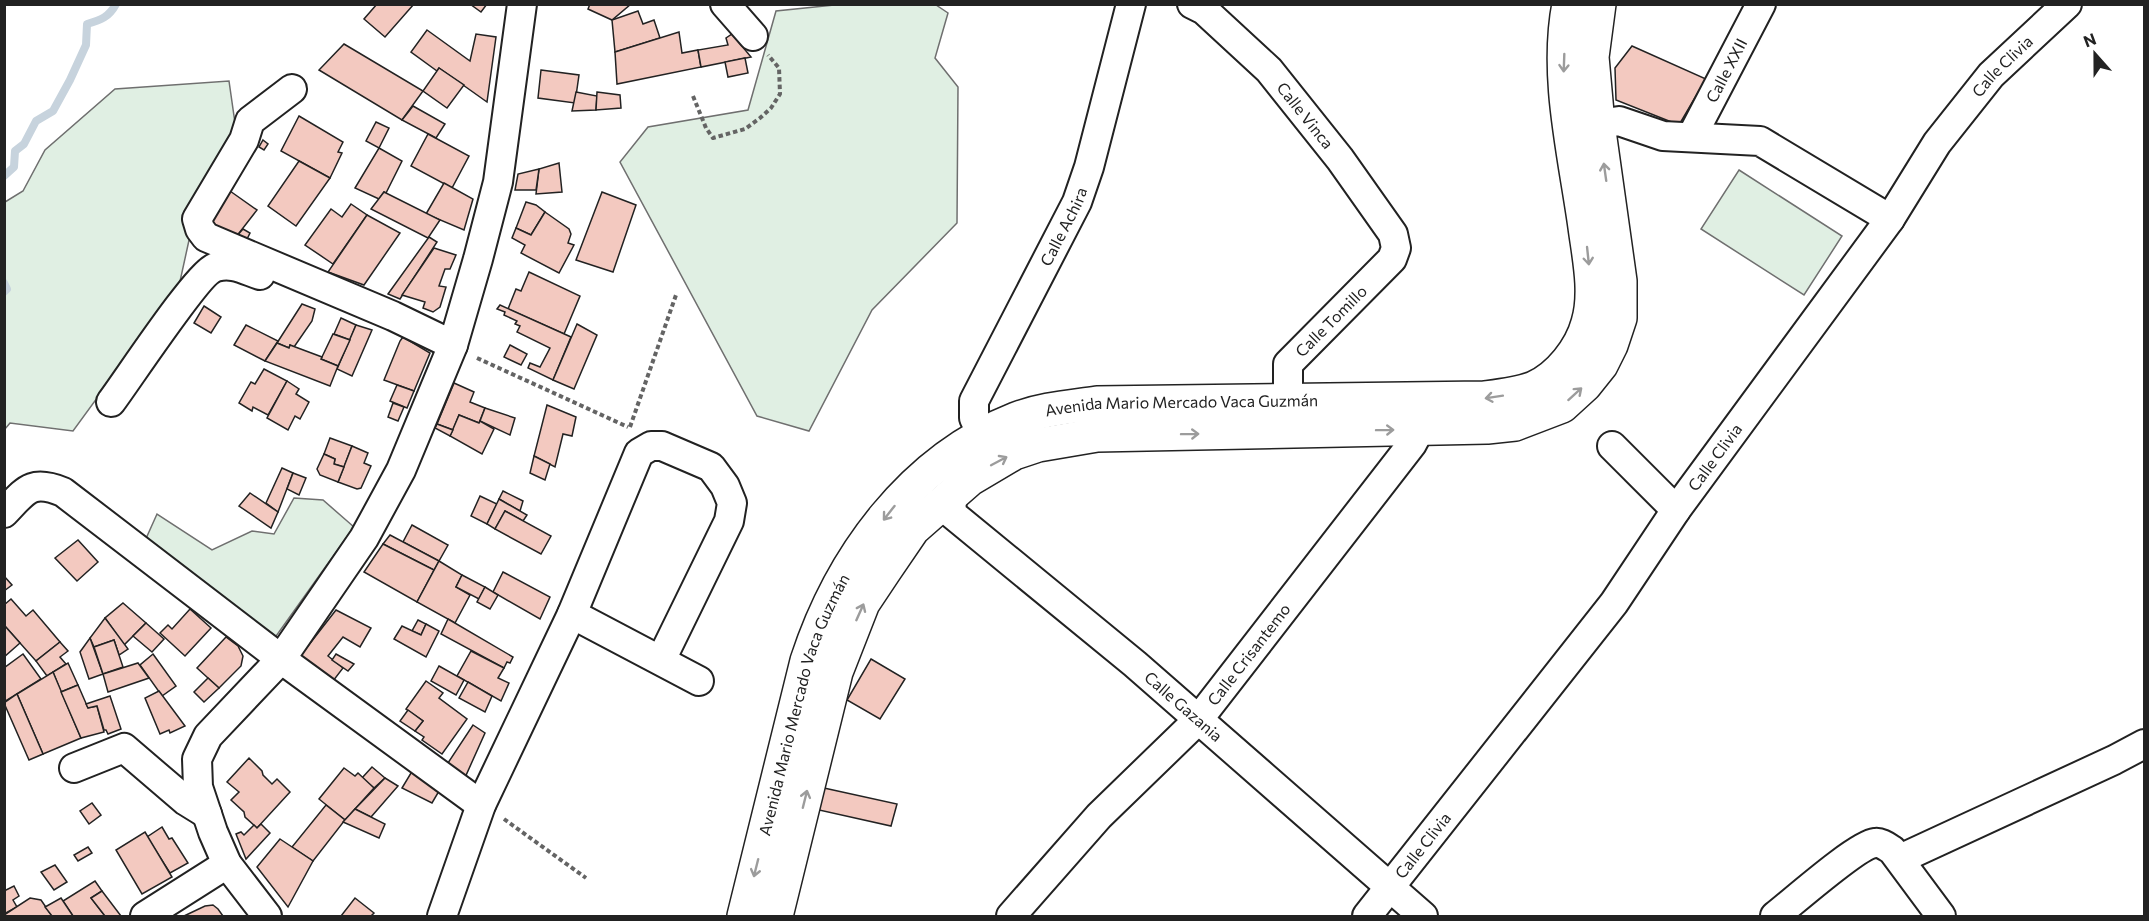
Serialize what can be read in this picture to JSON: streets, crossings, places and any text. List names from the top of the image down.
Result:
{
  "streets": {
    "main road": ["Avenida Mario Mercado Vaca Guzmán"],
    "street": [
      "Calle Clivia",
      "Calle XXII",
      "Calle Vinca",
      "Calle Achira",
      "Calle Tomillo",
      "Calle Crisantemo",
      "Calle Gazania"
    ]
  },
  "crossings": [
    ["Calle Clivia", "Calle Gazania"],
    ["Calle Vinca", "Calle Tomillo"],
    ["Calle Achira", "Avenida Mario Mercado Vaca Guzmán"],
    ["Calle Tomillo", "Avenida Mario Mercado Vaca Guzmán"],
    ["Avenida Mario Mercado Vaca Guzmán", "Calle Crisantemo"],
    ["Avenida Mario Mercado Vaca Guzmán", "Calle Gazania"],
    ["Calle Crisantemo", "Calle Gazania"]
  ],
  "north": "top"
}
